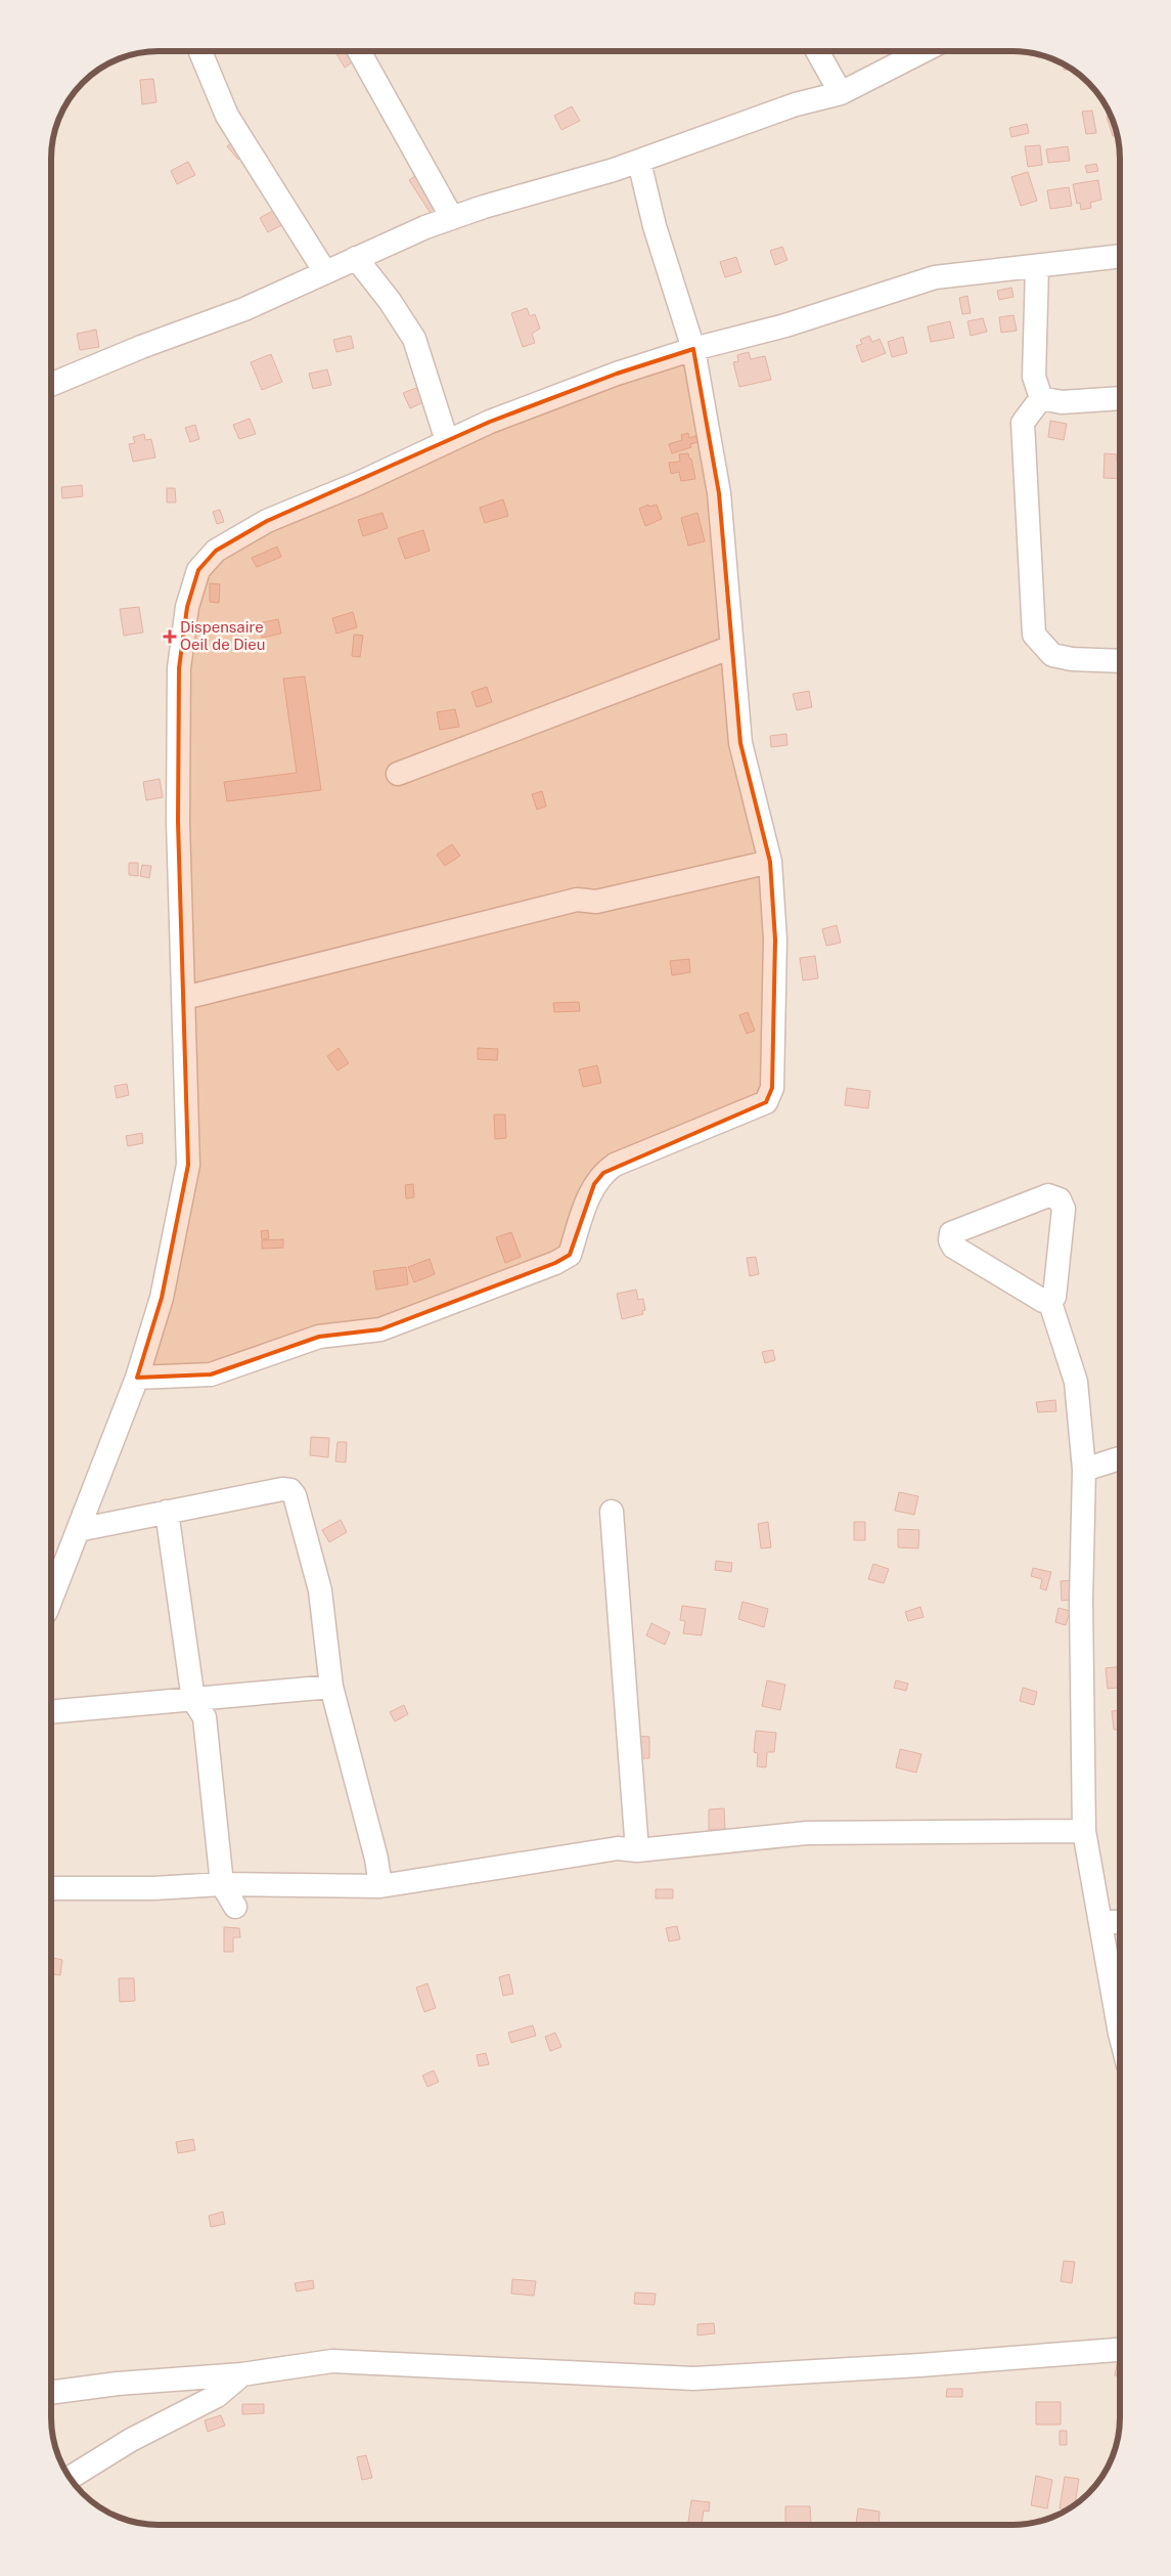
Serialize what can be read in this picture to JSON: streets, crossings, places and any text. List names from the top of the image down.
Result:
{
  "places": {
    "health": ["Dispensaire Oeil de Dieu"]
  }
}
